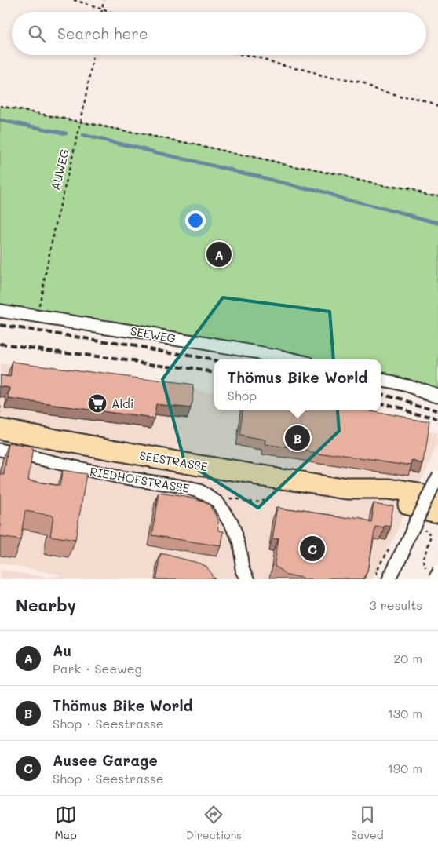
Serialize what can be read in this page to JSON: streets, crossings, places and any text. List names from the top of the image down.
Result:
{
  "streets": {
    "main road": ["SEESTRASSE"],
    "street": ["SEEWEG", "RIEDHOFSTRASSE"],
    "path": ["AUWEG"]
  },
  "places": {
    "supermarket": ["Aldi"]
  },
  "page": {
    "search": "Search here",
    "pins": ["A", "B", "C"],
    "popup": ["Thömus Bike World", "Shop"],
    "heading": ["Nearby", "3 results"],
    "list": [
      {
        "mark": "A",
        "name": "Au",
        "note": "Park · Seeweg",
        "value": "20 m"
      },
      {
        "mark": "B",
        "name": "Thömus Bike World",
        "note": "Shop · Seestrasse",
        "value": "130 m"
      },
      {
        "mark": "C",
        "name": "Ausee Garage",
        "note": "Shop · Seestrasse",
        "value": "190 m"
      }
    ],
    "nav": ["Map", "Directions", "Saved"]
  }
}
